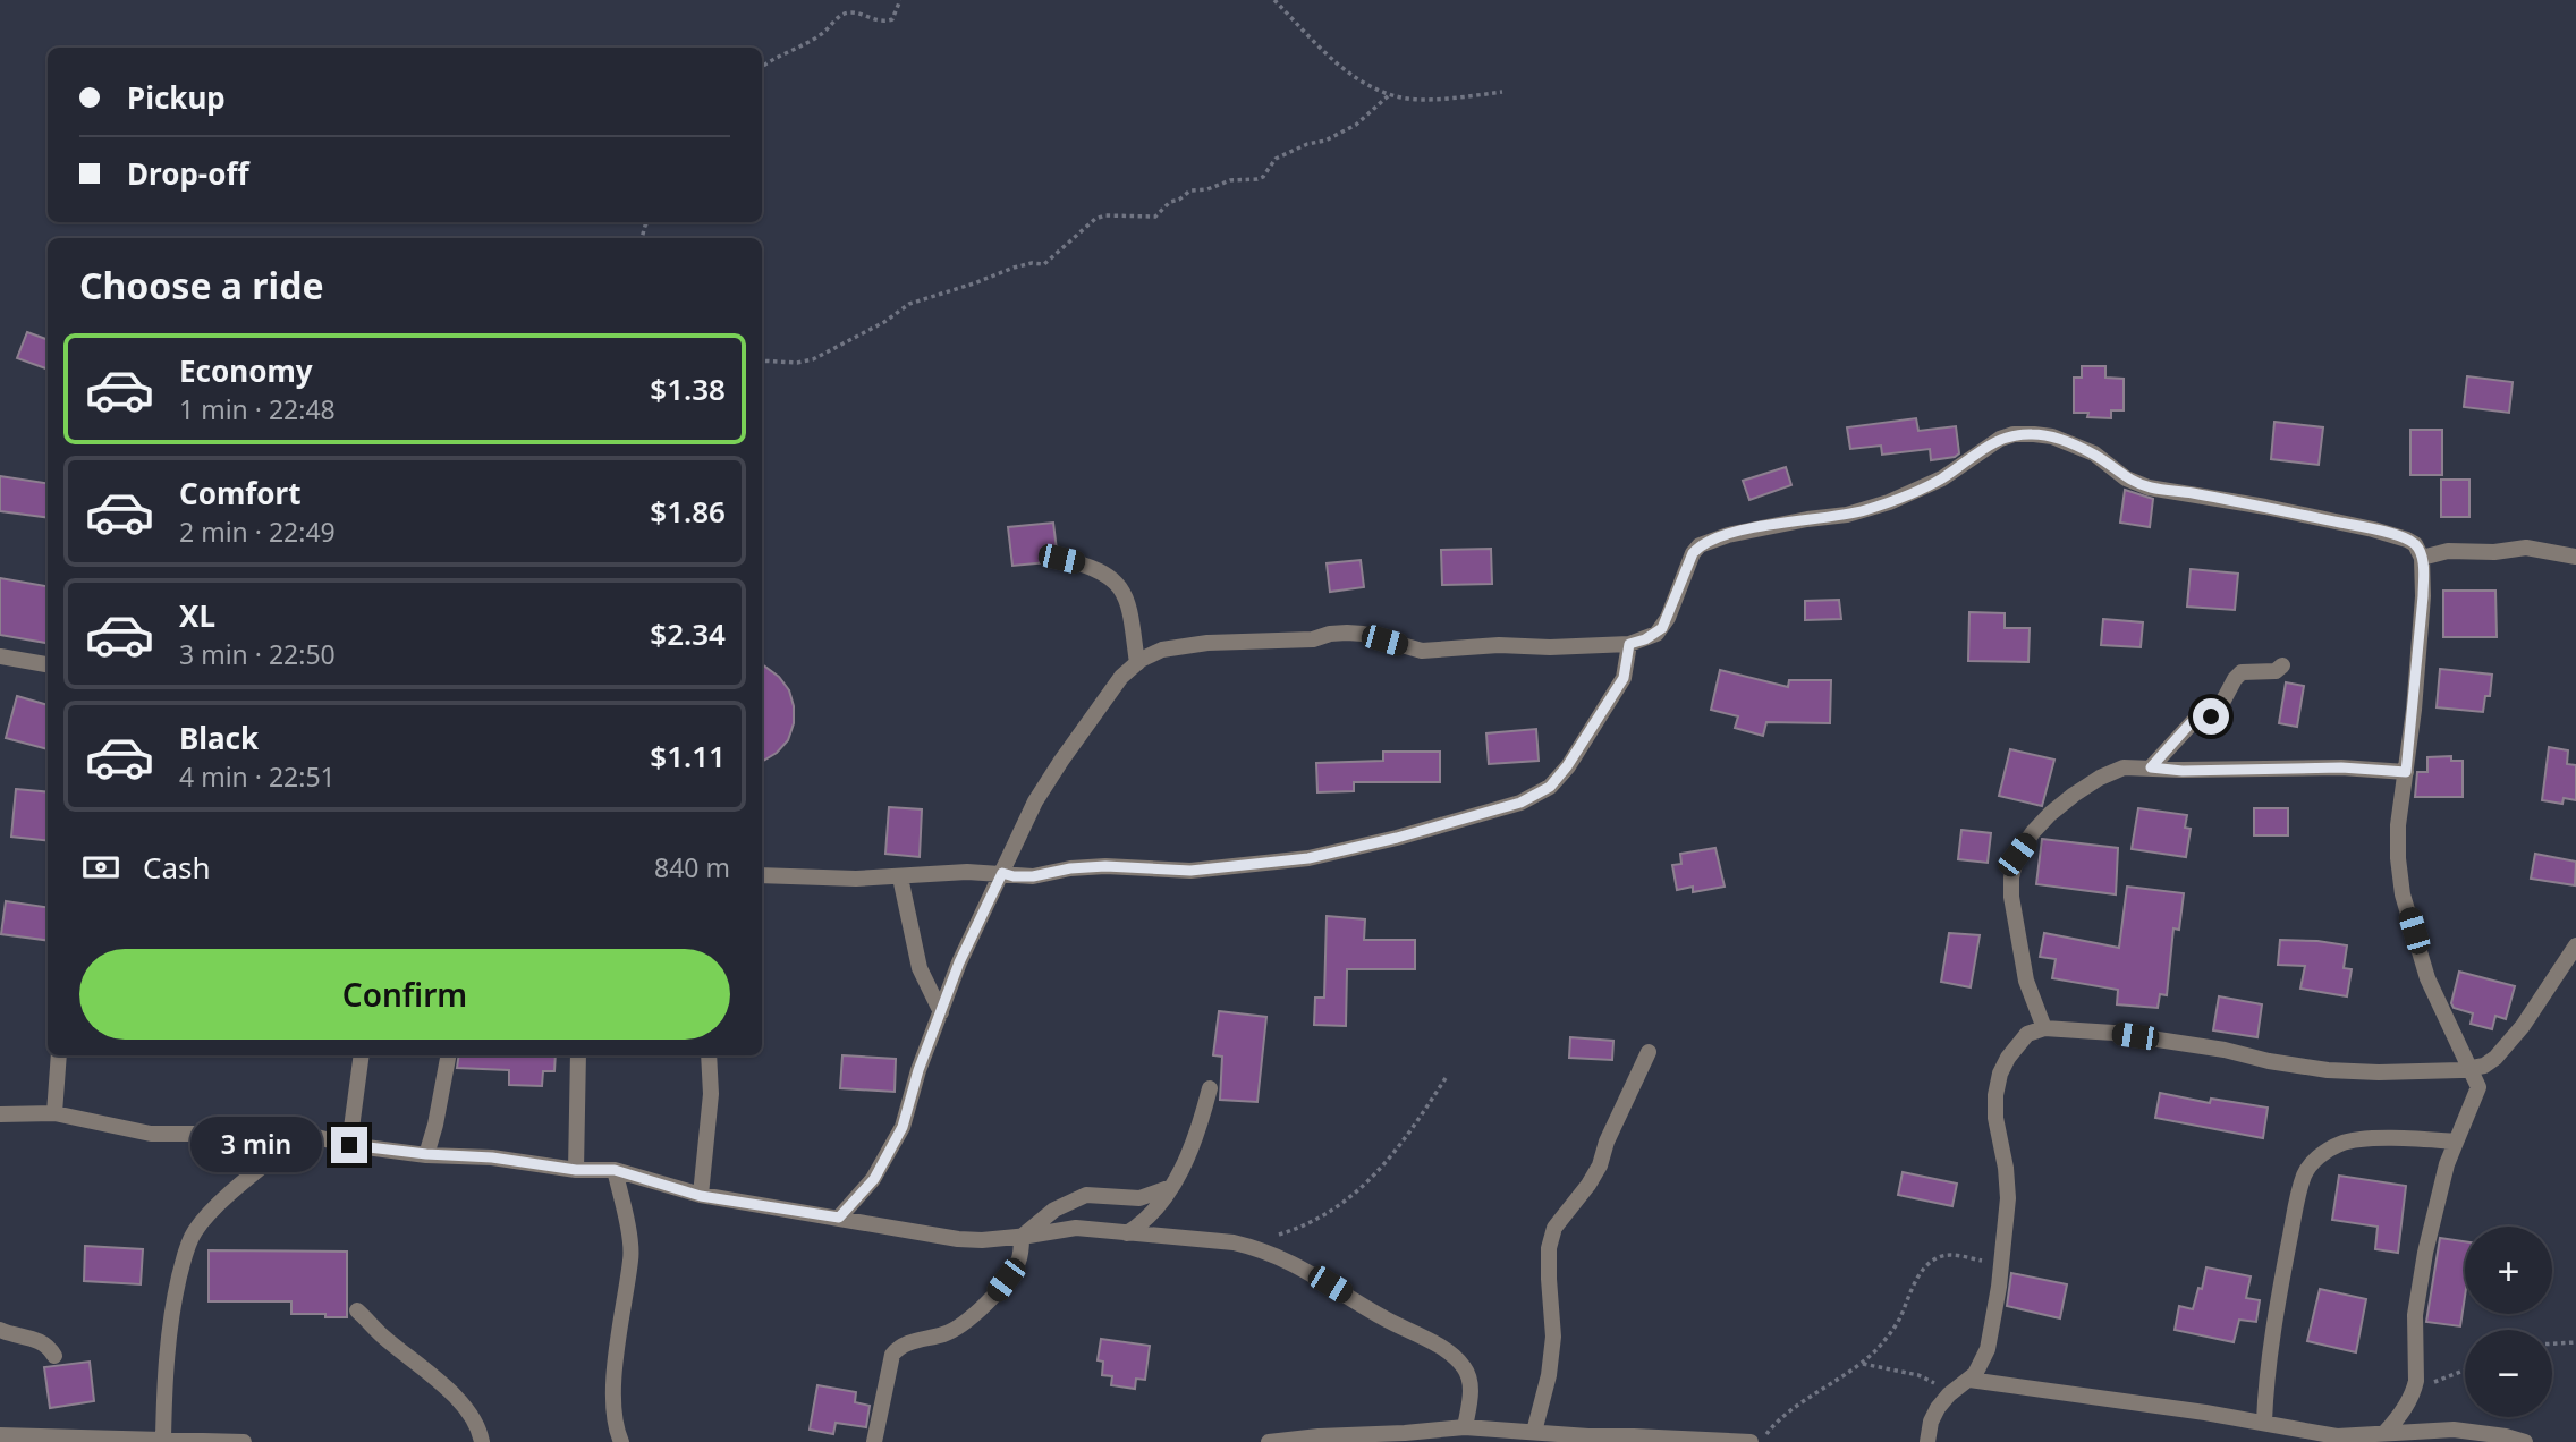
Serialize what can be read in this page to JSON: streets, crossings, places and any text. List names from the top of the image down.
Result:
{
  "page": {
    "banner": ["Pickup", "Drop-off"],
    "heading": "Choose a ride",
    "list": [
      {
        "name": "Economy",
        "note": "1 min · 22:48",
        "value": "$1.38"
      },
      {
        "name": "Comfort",
        "note": "2 min · 22:49",
        "value": "$1.86"
      },
      {
        "name": "XL",
        "note": "3 min · 22:50",
        "value": "$2.34"
      },
      {
        "name": "Black",
        "note": "4 min · 22:51",
        "value": "$1.11"
      }
    ],
    "pay": ["Cash", "840 m"],
    "buttons": "Confirm",
    "bubble": "3 min",
    "map_buttons": ["+", "−"]
  }
}
